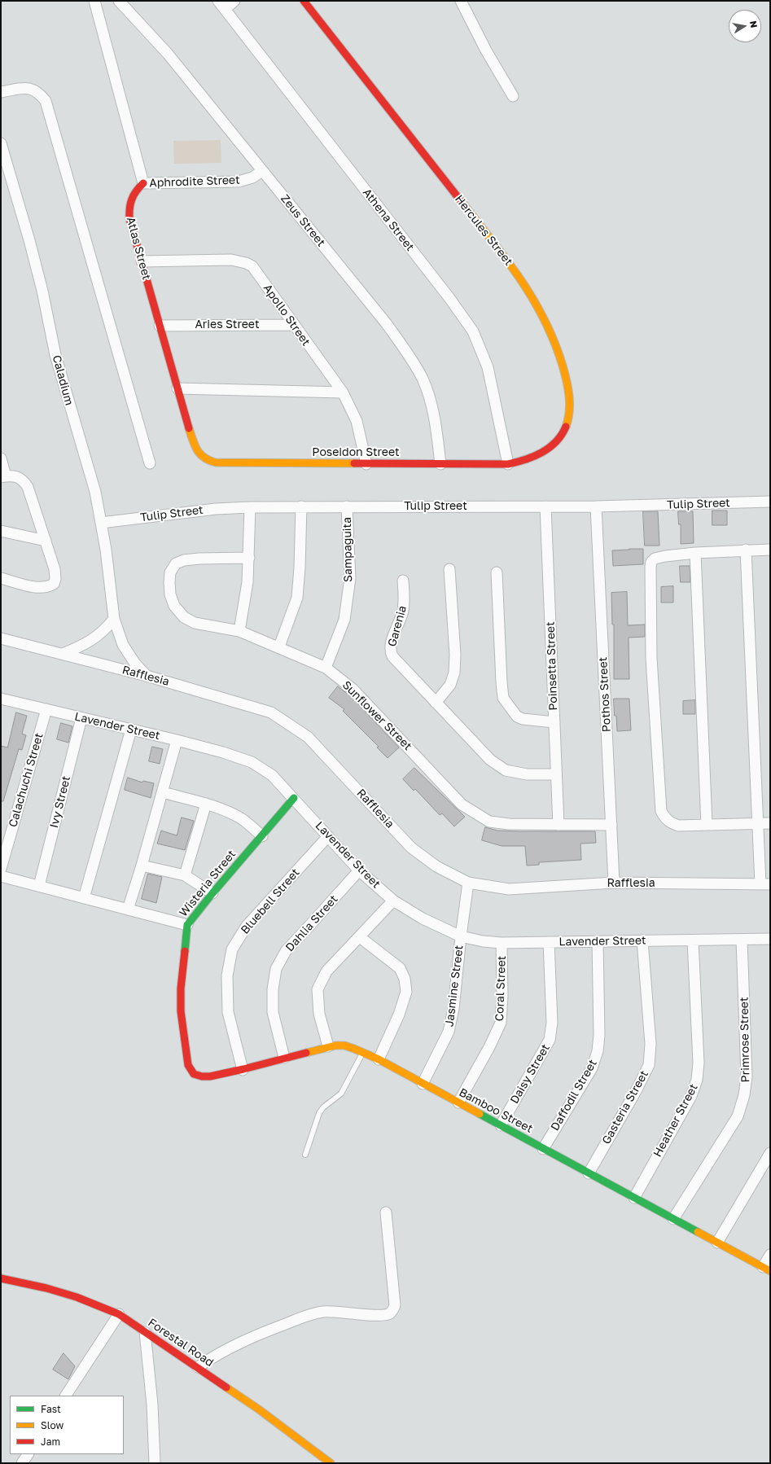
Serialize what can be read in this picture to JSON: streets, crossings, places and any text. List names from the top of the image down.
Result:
{
  "streets": {
    "street": [
      "Aphrodite Street",
      "Athena Street",
      "Zeus Street",
      "Hercules Street",
      "Atlas Street",
      "Apollo Street",
      "Aries Street",
      "Caladium",
      "Poseidon Street",
      "Tulip Street",
      "Sampaguita",
      "Garenia",
      "Poinsetta Street",
      "Rafflesia",
      "Pothos Street",
      "Sunflower Street",
      "Lavender Street",
      "Calachuchi Street",
      "Ivy Street",
      "Wisteria Street",
      "Bluebell Street",
      "Dahlia Street",
      "Jasmine Street",
      "Coral Street",
      "Primrose Street",
      "Daisy Street",
      "Daffodil Street",
      "Gasteria Street",
      "Bamboo Street",
      "Heather Street",
      "Forestal Road"
    ]
  },
  "crossings": [
    ["Aphrodite Street", "Zeus Street"],
    ["Aphrodite Street", "Atlas Street"],
    ["Athena Street", "Hercules Street"],
    ["Athena Street", "Poseidon Street"],
    ["Zeus Street", "Poseidon Street"],
    ["Hercules Street", "Poseidon Street"],
    ["Atlas Street", "Apollo Street"],
    ["Atlas Street", "Aries Street"],
    ["Atlas Street", "Poseidon Street"],
    ["Apollo Street", "Aries Street"],
    ["Apollo Street", "Poseidon Street"],
    ["Caladium", "Tulip Street"],
    ["Caladium", "Rafflesia"],
    ["Tulip Street", "Sampaguita"],
    ["Tulip Street", "Poinsetta Street"],
    ["Tulip Street", "Pothos Street"],
    ["Sampaguita", "Sunflower Street"],
    ["Poinsetta Street", "Sunflower Street"],
    ["Rafflesia", "Pothos Street"],
    ["Rafflesia", "Jasmine Street"],
    ["Pothos Street", "Sunflower Street"],
    ["Lavender Street", "Calachuchi Street"],
    ["Lavender Street", "Ivy Street"],
    ["Lavender Street", "Wisteria Street"],
    ["Lavender Street", "Bluebell Street"],
    ["Lavender Street", "Dahlia Street"],
    ["Lavender Street", "Jasmine Street"],
    ["Lavender Street", "Coral Street"],
    ["Lavender Street", "Primrose Street"],
    ["Lavender Street", "Daisy Street"],
    ["Lavender Street", "Daffodil Street"],
    ["Lavender Street", "Gasteria Street"],
    ["Lavender Street", "Heather Street"],
    ["Wisteria Street", "Bamboo Street"],
    ["Bluebell Street", "Bamboo Street"],
    ["Dahlia Street", "Bamboo Street"],
    ["Jasmine Street", "Bamboo Street"],
    ["Coral Street", "Bamboo Street"],
    ["Primrose Street", "Bamboo Street"],
    ["Daisy Street", "Bamboo Street"],
    ["Daffodil Street", "Bamboo Street"],
    ["Gasteria Street", "Bamboo Street"],
    ["Bamboo Street", "Heather Street"]
  ],
  "legend": ["Fast", "Slow", "Jam"],
  "north": "right"
}
